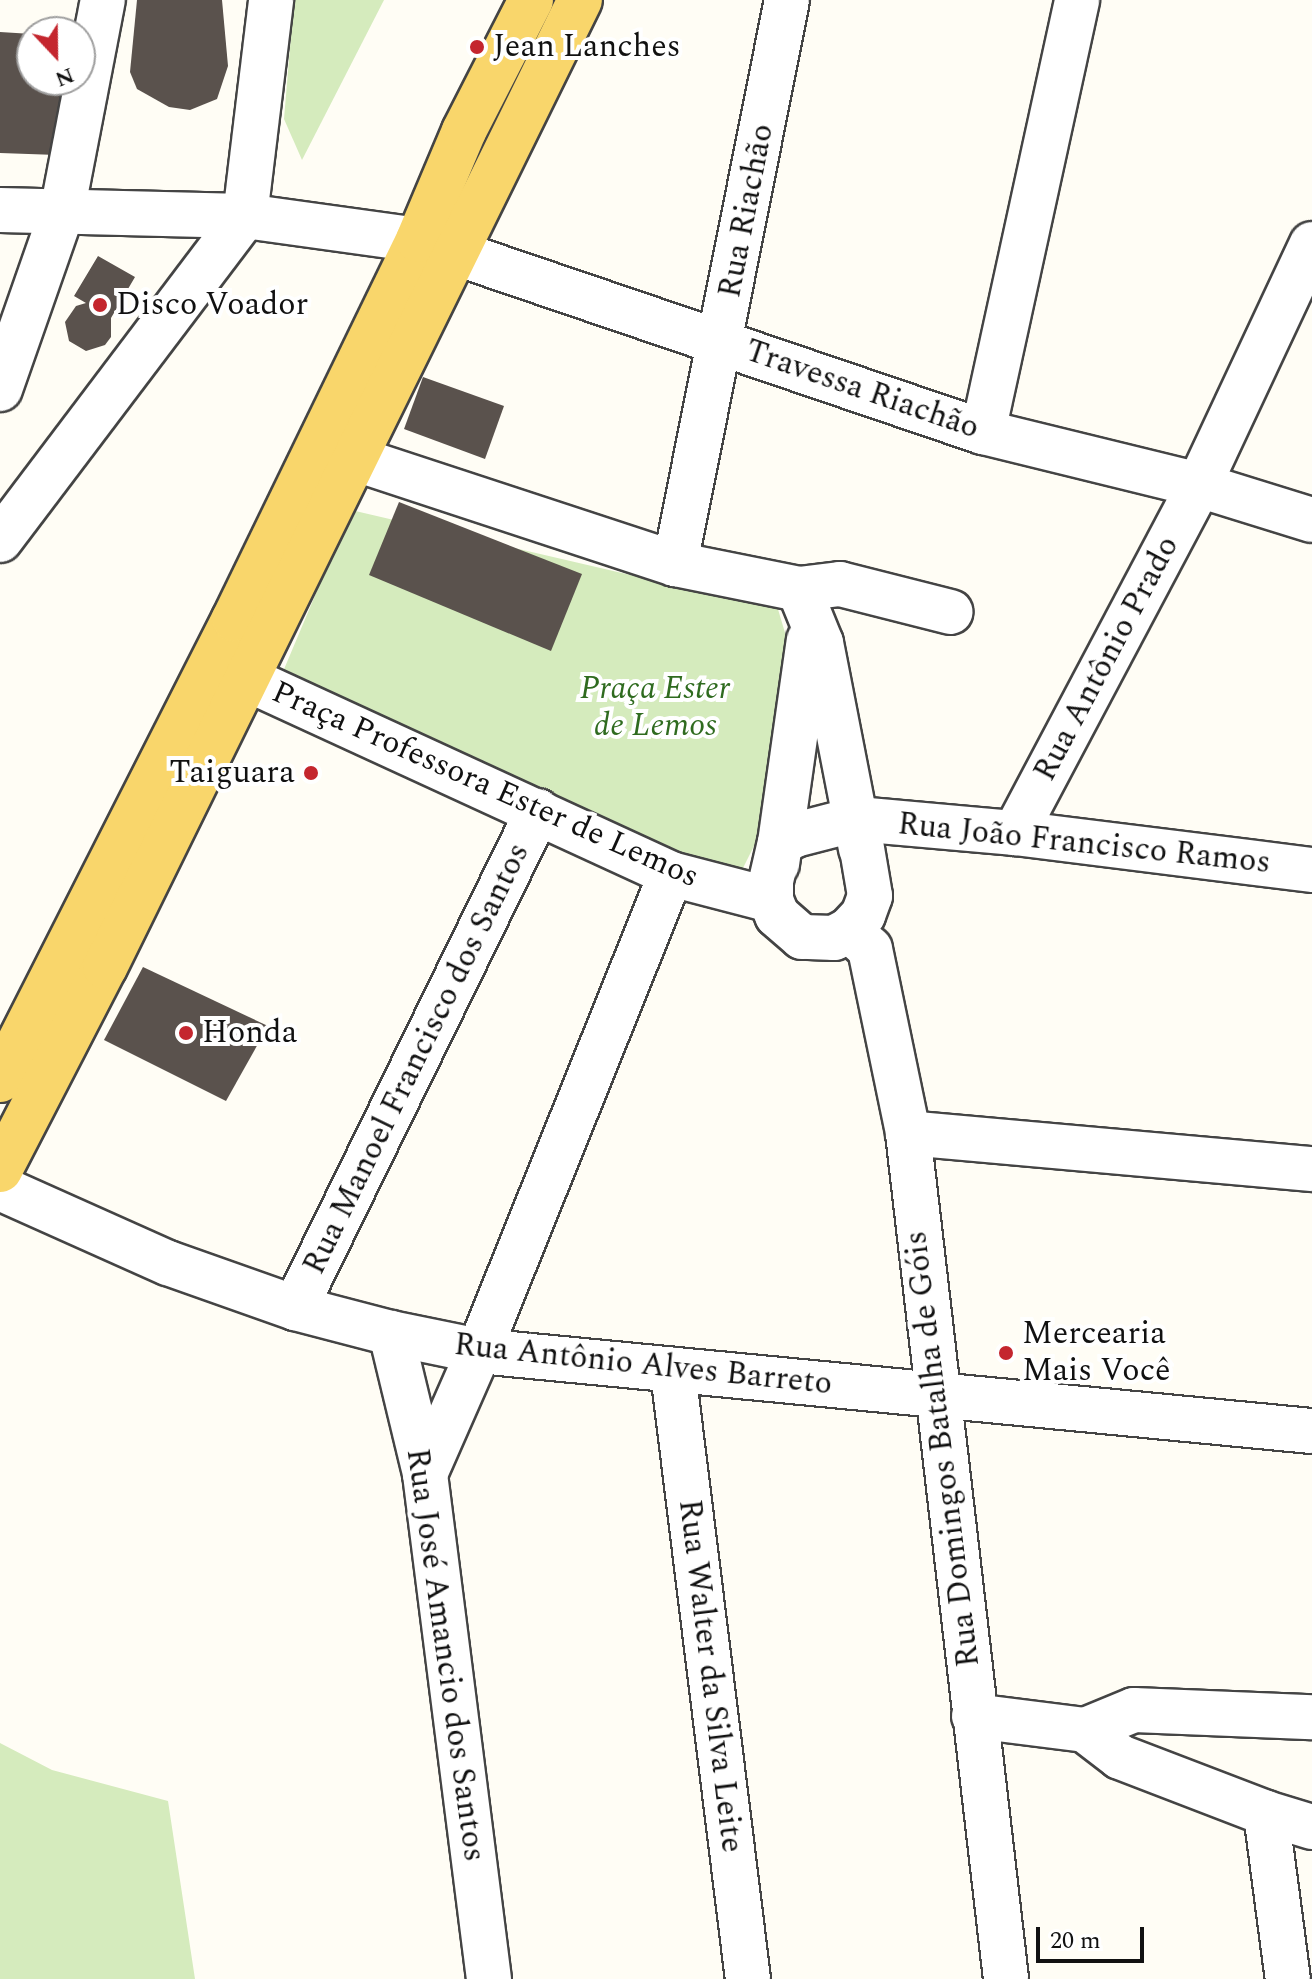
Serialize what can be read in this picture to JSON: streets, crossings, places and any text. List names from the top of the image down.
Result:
{
  "streets": {
    "street": [
      "Rua Riachão",
      "Travessa Riachão",
      "Rua Antônio Prado",
      "Praça Professora Ester de Lemos",
      "Rua João Francisco Ramos",
      "Rua Manoel Francisco dos Santos",
      "Rua Antônio Alves Barreto",
      "Rua Domingos Batalha de Góis",
      "Rua José Amancio dos Santos",
      "Rua Walter da Silva Leite"
    ]
  },
  "crossings": [
    ["Rua Riachão", "Travessa Riachão"],
    ["Travessa Riachão", "Rua Antônio Prado"],
    ["Rua Antônio Prado", "Rua João Francisco Ramos"],
    ["Praça Professora Ester de Lemos", "Rua João Francisco Ramos"],
    ["Praça Professora Ester de Lemos", "Rua Manoel Francisco dos Santos"],
    ["Praça Professora Ester de Lemos", "Rua Domingos Batalha de Góis"],
    ["Rua João Francisco Ramos", "Rua Domingos Batalha de Góis"],
    ["Rua Manoel Francisco dos Santos", "Rua Antônio Alves Barreto"],
    ["Rua Antônio Alves Barreto", "Rua Domingos Batalha de Góis"],
    ["Rua Antônio Alves Barreto", "Rua José Amancio dos Santos"],
    ["Rua Antônio Alves Barreto", "Rua Walter da Silva Leite"]
  ],
  "parks": ["Praça Ester de Lemos"],
  "places": [
    "Jean Lanches",
    "Disco Voador",
    "Taiguara",
    "Honda",
    "Mercearia Mais Você"
  ],
  "scale_bar": "20 m",
  "north": "bottom"
}
